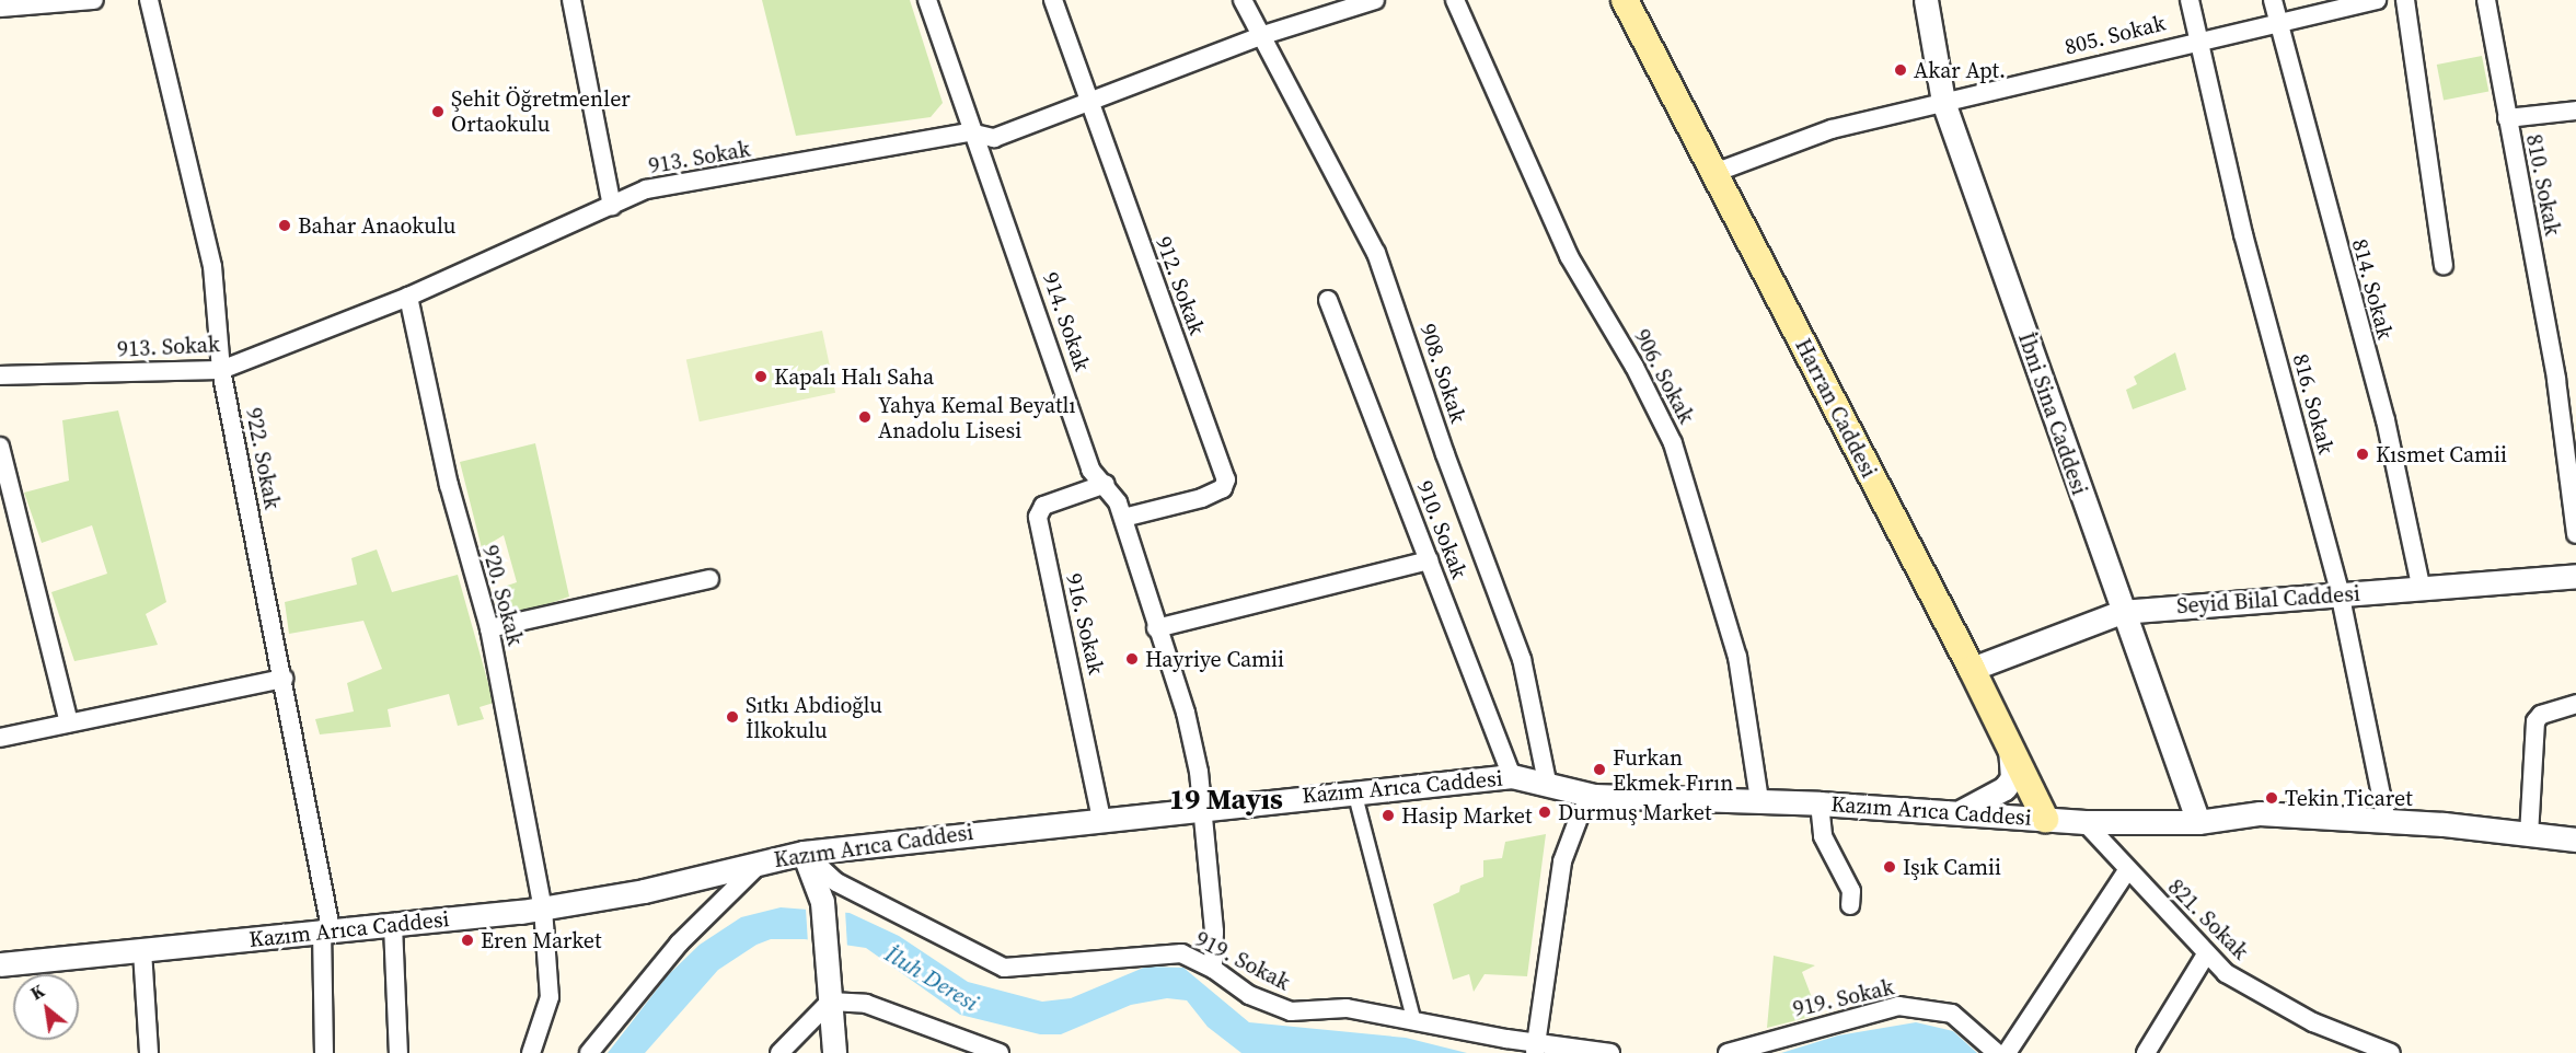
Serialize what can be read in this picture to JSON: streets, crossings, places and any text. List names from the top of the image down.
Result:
{
  "streets": {
    "main road": ["Harran Caddesi"],
    "street": [
      "805. Sokak",
      "913. Sokak",
      "810. Sokak",
      "912. Sokak",
      "814. Sokak",
      "914. Sokak",
      "908. Sokak",
      "906. Sokak",
      "816. Sokak",
      "İbni Sina Caddesi",
      "922. Sokak",
      "910. Sokak",
      "920. Sokak",
      "Seyid Bilal Caddesi",
      "916. Sokak",
      "Kazım Arıca Caddesi",
      "821. Sokak",
      "919. Sokak"
    ]
  },
  "crossings": [
    ["805. Sokak", "814. Sokak"],
    ["805. Sokak", "816. Sokak"],
    ["805. Sokak", "Harran Caddesi"],
    ["805. Sokak", "İbni Sina Caddesi"],
    ["913. Sokak", "912. Sokak"],
    ["913. Sokak", "914. Sokak"],
    ["913. Sokak", "908. Sokak"],
    ["913. Sokak", "922. Sokak"],
    ["913. Sokak", "920. Sokak"],
    ["912. Sokak", "914. Sokak"],
    ["814. Sokak", "Seyid Bilal Caddesi"],
    ["914. Sokak", "916. Sokak"],
    ["914. Sokak", "Kazım Arıca Caddesi"],
    ["914. Sokak", "919. Sokak"],
    ["908. Sokak", "Kazım Arıca Caddesi"],
    ["906. Sokak", "Kazım Arıca Caddesi"],
    ["816. Sokak", "Seyid Bilal Caddesi"],
    ["816. Sokak", "Kazım Arıca Caddesi"],
    ["Harran Caddesi", "Seyid Bilal Caddesi"],
    ["Harran Caddesi", "Kazım Arıca Caddesi"],
    ["İbni Sina Caddesi", "Seyid Bilal Caddesi"],
    ["İbni Sina Caddesi", "Kazım Arıca Caddesi"],
    ["922. Sokak", "Kazım Arıca Caddesi"],
    ["910. Sokak", "Kazım Arıca Caddesi"],
    ["920. Sokak", "Kazım Arıca Caddesi"],
    ["916. Sokak", "Kazım Arıca Caddesi"],
    ["Kazım Arıca Caddesi", "821. Sokak"],
    ["Kazım Arıca Caddesi", "919. Sokak"]
  ],
  "districts": ["19 Mayıs"],
  "water": ["İluh Deresi"],
  "places": [
    "Akar Apt.",
    "Şehit Öğretmenler Ortaokulu",
    "Bahar Anaokulu",
    "Kapalı Halı Saha",
    "Yahya Kemal Beyatlı Anadolu Lisesi",
    "Kısmet Camii",
    "Hayriye Camii",
    "Sıtkı Abdioğlu İlkokulu",
    "Furkan Ekmek Fırın",
    "Tekin Ticaret",
    "Durmuş Market",
    "Hasip Market",
    "Işık Camii",
    "Eren Market"
  ],
  "north": "top left"
}
